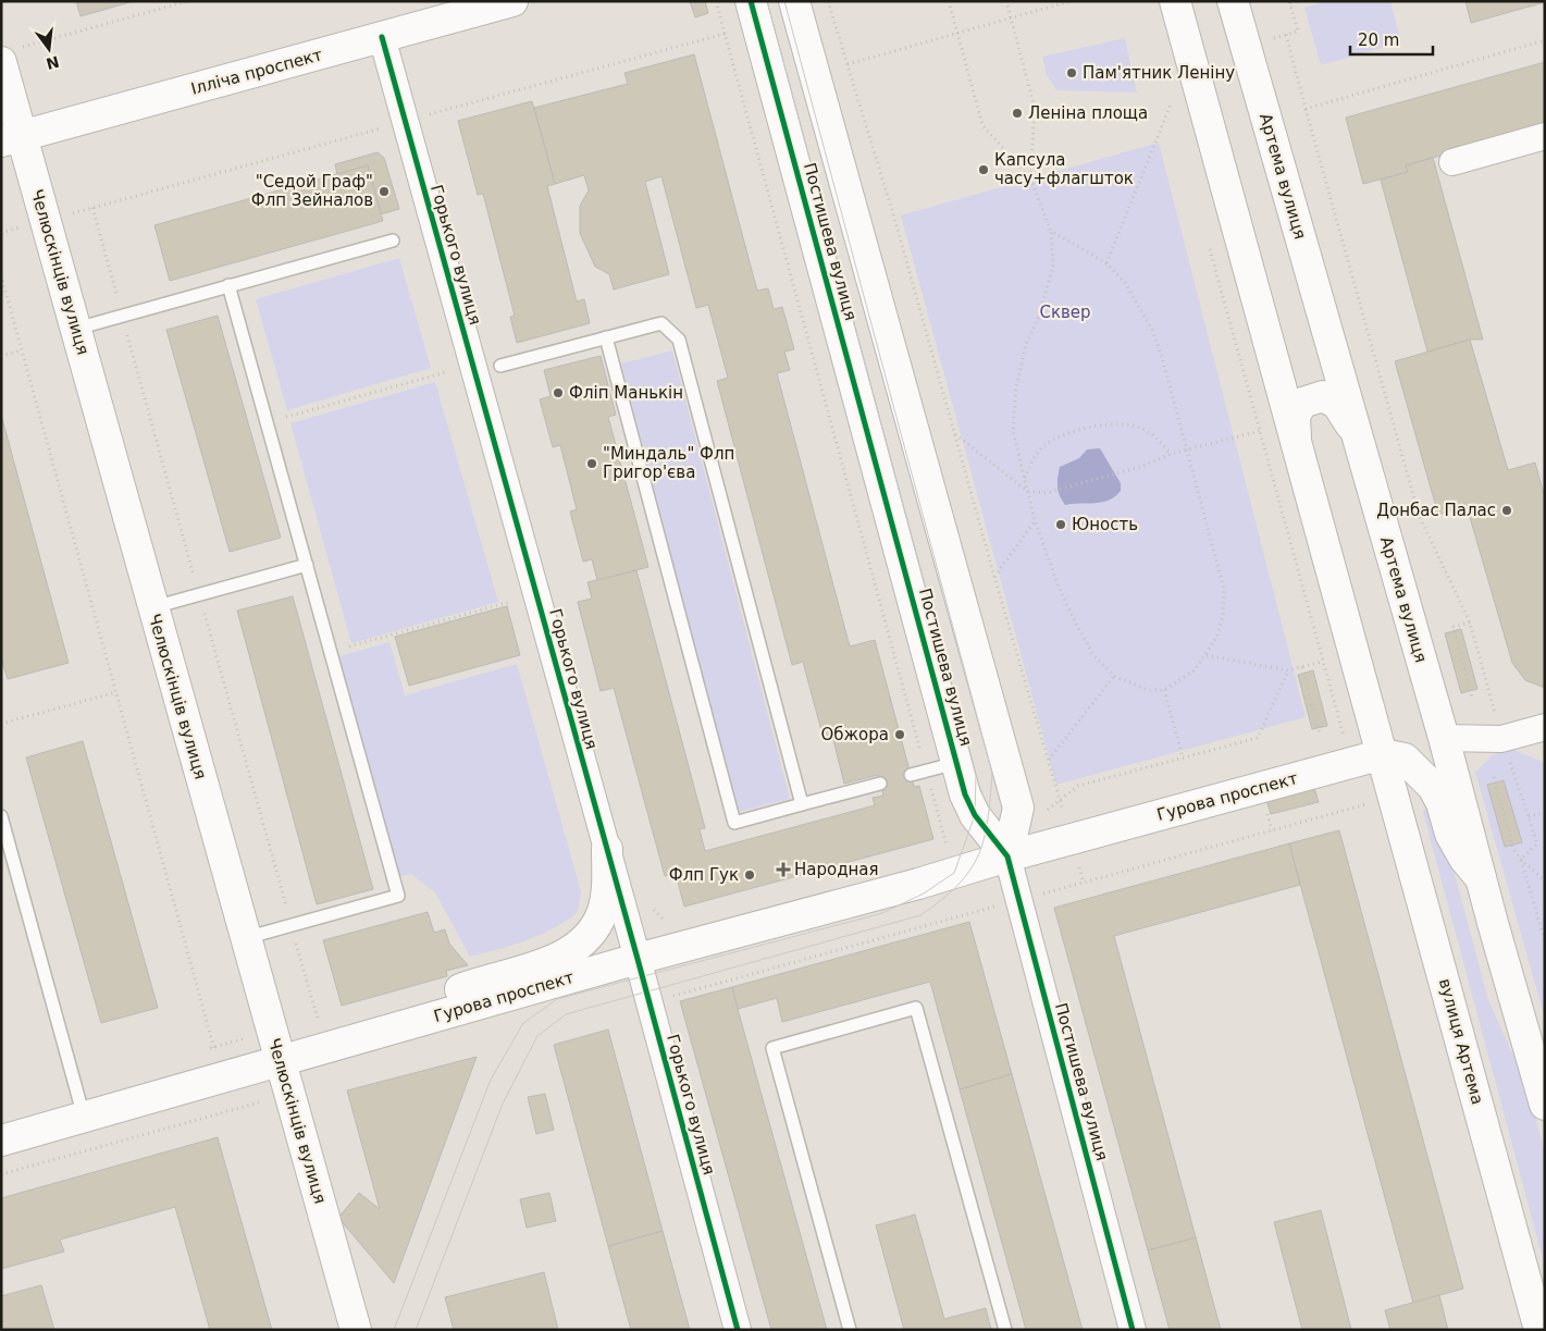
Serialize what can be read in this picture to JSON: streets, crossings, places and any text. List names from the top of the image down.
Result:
{
  "streets": {
    "main road": [
      "Ілліча проспект",
      "Артема вулиця",
      "Постишева вулиця",
      "Челюскінців вулиця",
      "Гурова проспект",
      "вулиця Артема"
    ],
    "street": ["Горького вулиця"]
  },
  "crossings": [
    ["Ілліча проспект", "Горького вулиця"],
    ["Ілліча проспект", "Челюскінців вулиця"],
    ["Постишева вулиця", "Гурова проспект"],
    ["Горького вулиця", "Гурова проспект"],
    ["Челюскінців вулиця", "Гурова проспект"],
    ["Гурова проспект", "вулиця Артема"]
  ],
  "parks": ["Сквер"],
  "places": {
    "other": [
      "Пам'ятник Леніну",
      "Леніна площа",
      "Капсула часу+флагшток",
      "\"Седой Граф\" Флп Зейналов",
      "Фліп Манькін",
      "\"Миндаль\" Флп Григор'єва",
      "Донбас Палас",
      "Юность",
      "Обжора",
      "Флп Гук"
    ],
    "health": ["Народная"]
  },
  "scale_bar": "20 m",
  "north": "bottom"
}
